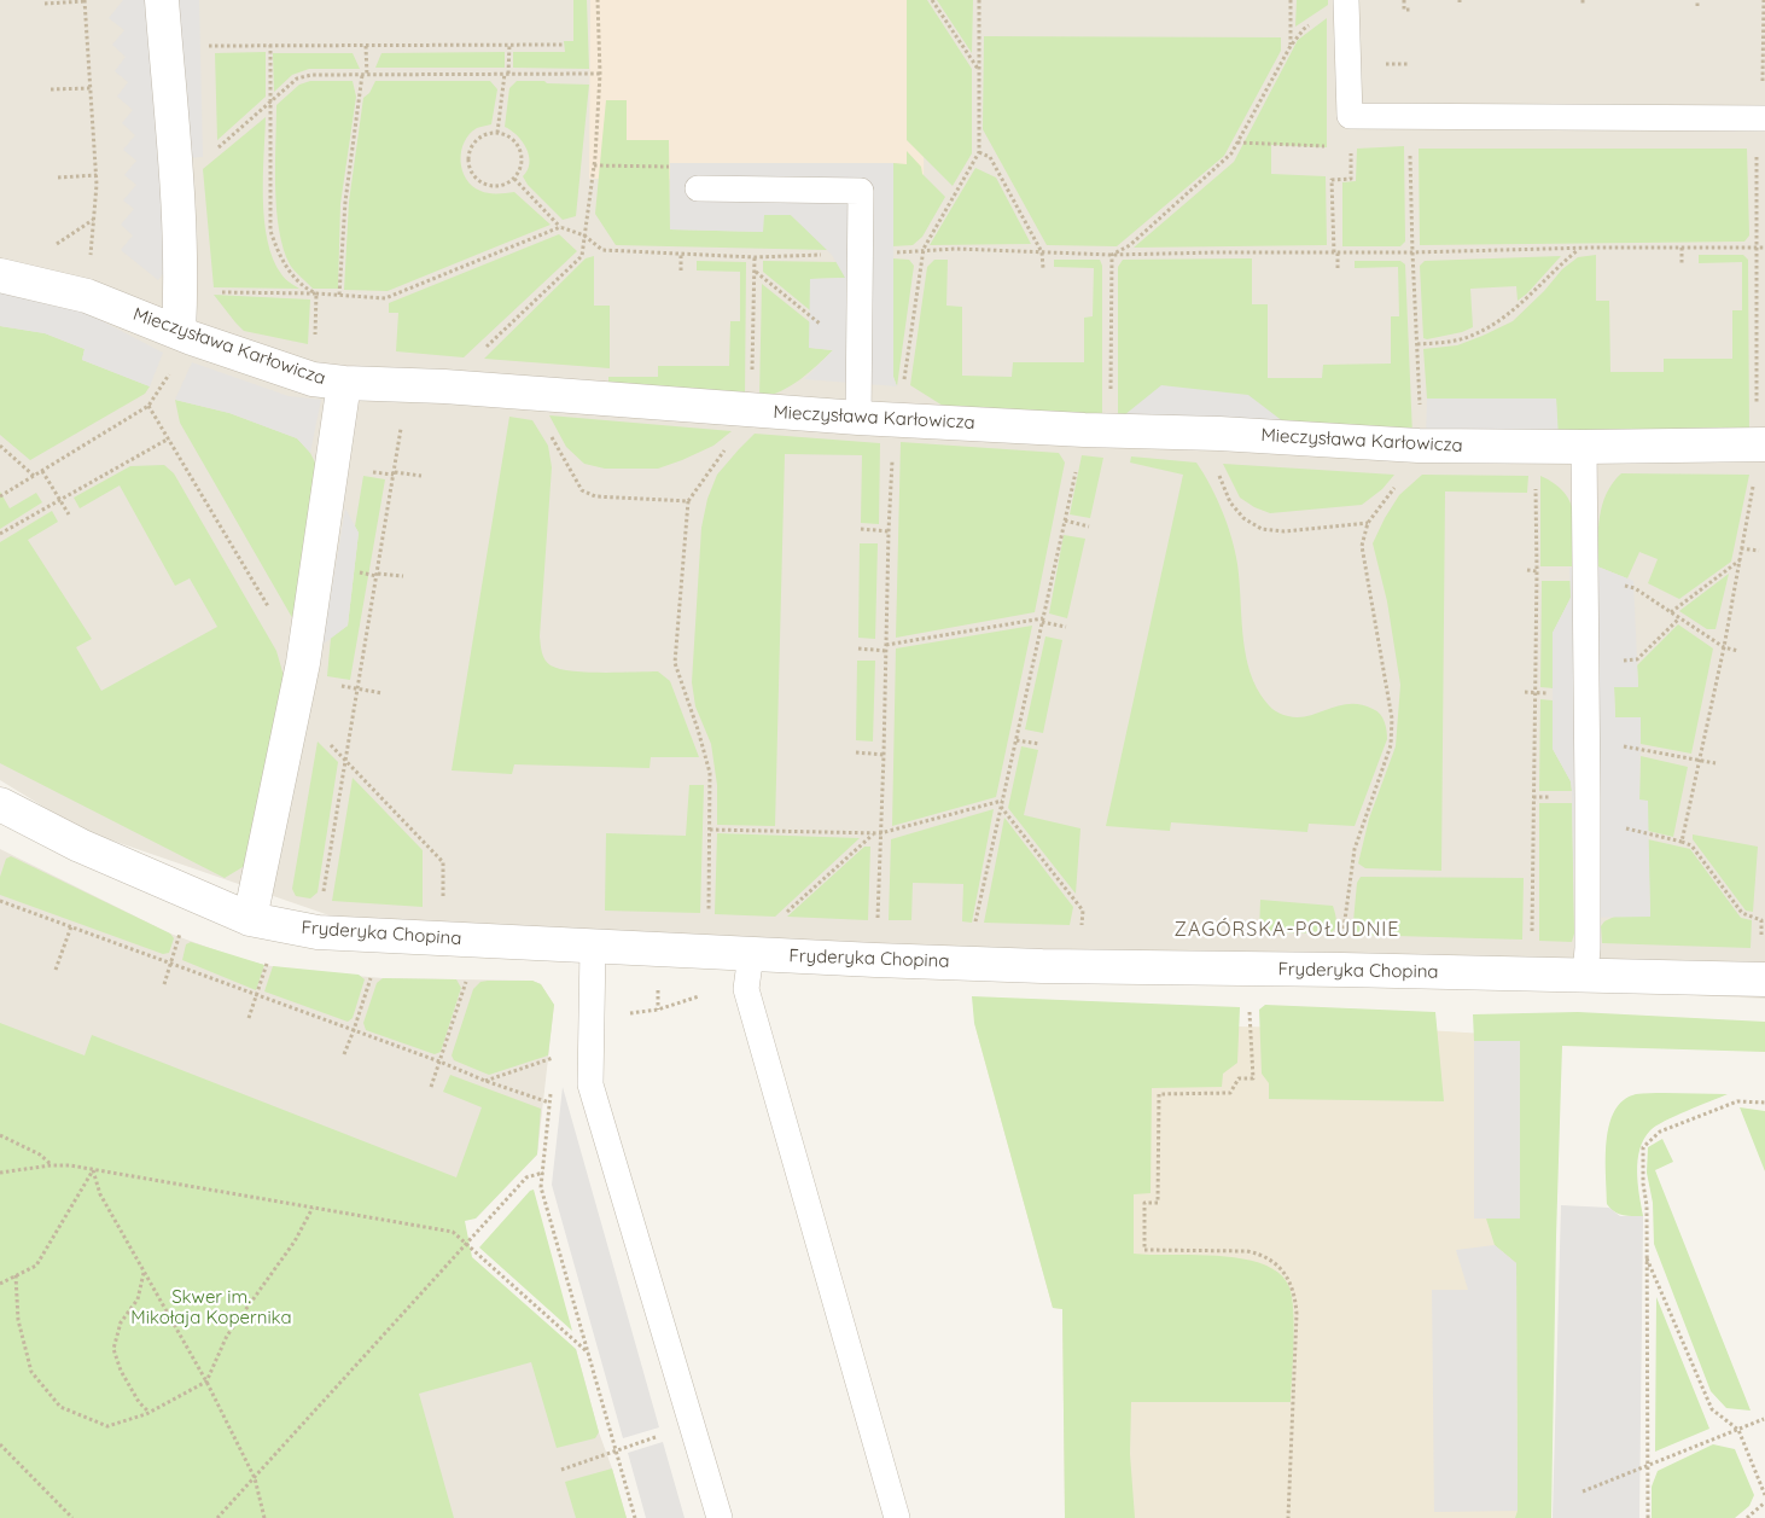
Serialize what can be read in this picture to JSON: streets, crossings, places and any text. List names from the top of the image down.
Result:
{
  "streets": {
    "street": ["Mieczysława Karłowicza", "Fryderyka Chopina"]
  },
  "districts": ["ZAGÓRSKA-POŁUDNIE"],
  "parks": ["Skwer im. Mikołaja Kopernika"]
}
